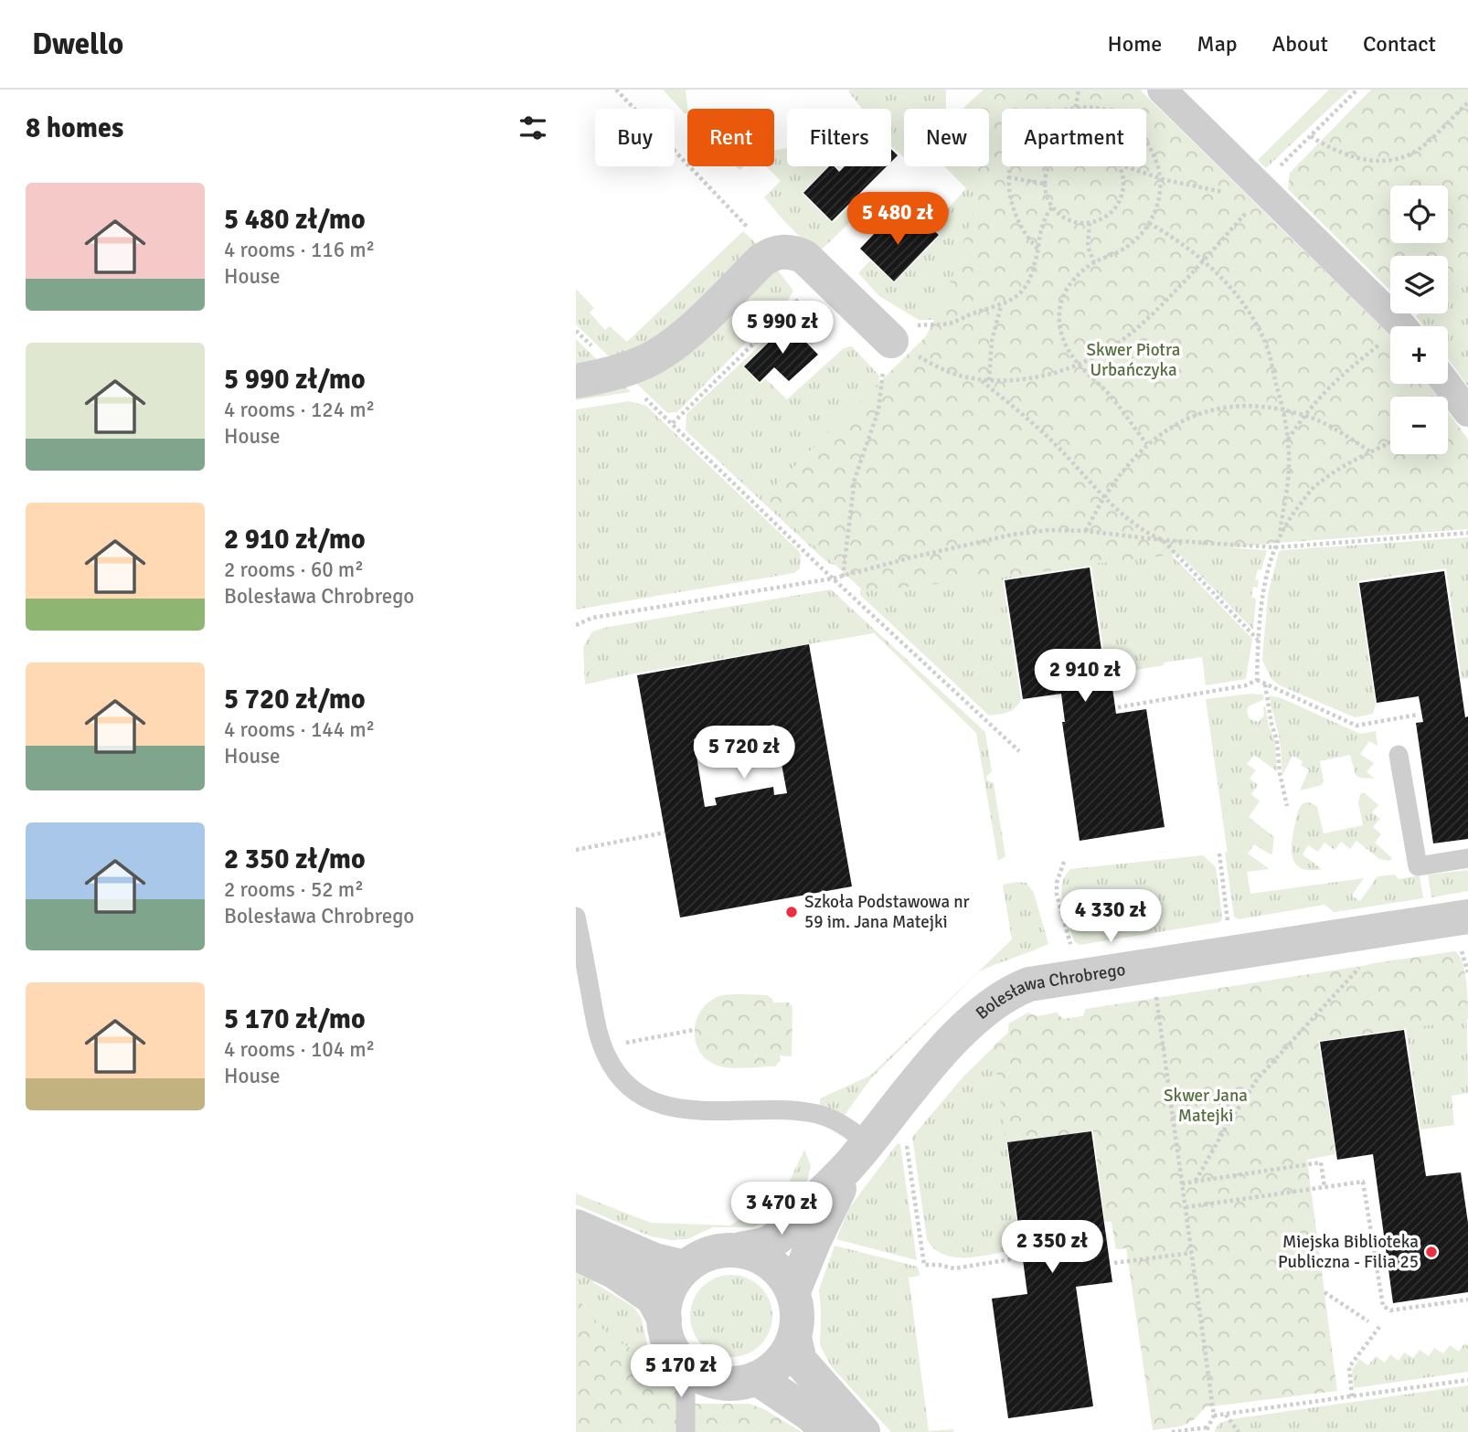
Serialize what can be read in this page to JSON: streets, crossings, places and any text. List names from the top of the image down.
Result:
{
  "streets": {
    "street": ["Bolesława Chrobrego"]
  },
  "parks": ["Skwer Piotra Urbańczyka", "Skwer Jana Matejki"],
  "places": ["Szkoła Podstawowa nr 59 im. Jana Matejki", "Miejska Biblioteka Publiczna - Filia 25"],
  "page": {
    "header": "Dwello",
    "nav": [
      "Home",
      "Map",
      "About",
      "Contact"
    ],
    "heading": "8 homes",
    "chip": [
      "Buy",
      "Rent",
      "Filters",
      "New",
      "Apartment"
    ],
    "list": [
      {
        "name": "5 480 zł/mo",
        "note": "4 rooms · 116 m² · House"
      },
      {
        "name": "5 990 zł/mo",
        "note": "4 rooms · 124 m² · House"
      },
      {
        "name": "2 910 zł/mo",
        "note": "2 rooms · 60 m² · Bolesława Chrobrego"
      },
      {
        "name": "5 720 zł/mo",
        "note": "4 rooms · 144 m² · House"
      },
      {
        "name": "2 350 zł/mo",
        "note": "2 rooms · 52 m² · Bolesława Chrobrego"
      },
      {
        "name": "5 170 zł/mo",
        "note": "4 rooms · 104 m² · House"
      }
    ],
    "map_buttons": ["+", "−"],
    "price": [
      "5 480 zł",
      "5 990 zł",
      "2 910 zł",
      "5 720 zł",
      "4 330 zł",
      "3 470 zł",
      "2 350 zł",
      "5 170 zł"
    ]
  }
}
